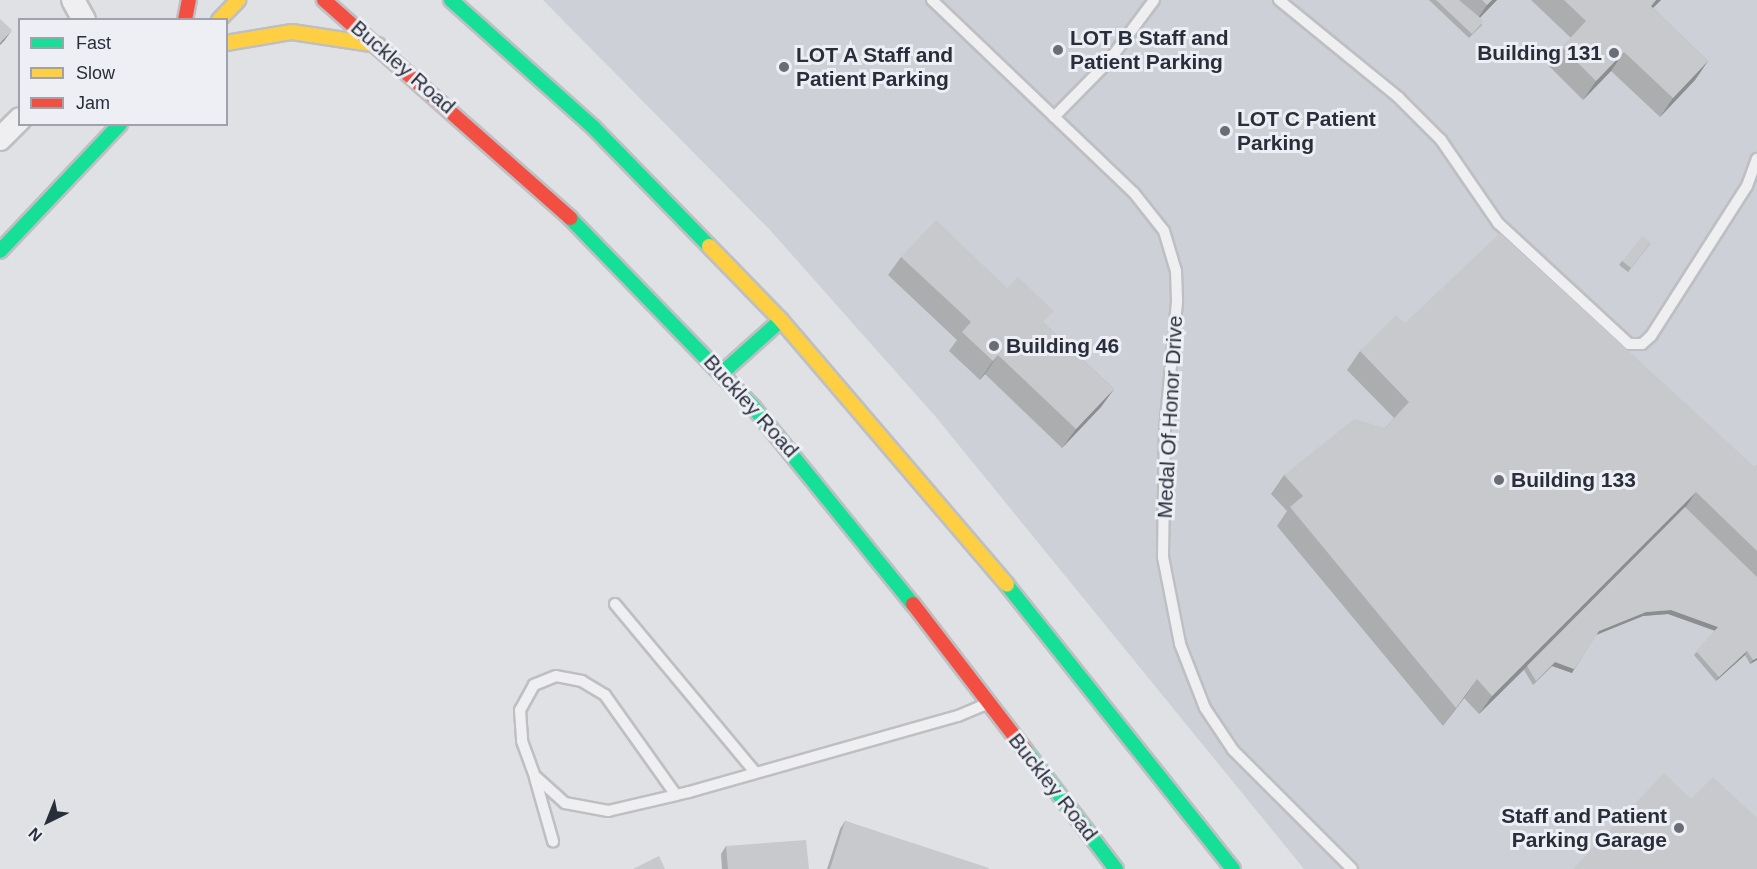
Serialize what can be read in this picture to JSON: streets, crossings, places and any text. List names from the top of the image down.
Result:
{
  "streets": {
    "main road": ["Buckley Road"],
    "lane": ["Medal Of Honor Drive"]
  },
  "places": [
    "LOT B Staff and Patient Parking",
    "Building 131",
    "LOT A Staff and Patient Parking",
    "LOT C Patient Parking",
    "Building 46",
    "Building 133",
    "Staff and Patient Parking Garage"
  ],
  "legend": ["Fast", "Slow", "Jam"],
  "north": "bottom left"
}
